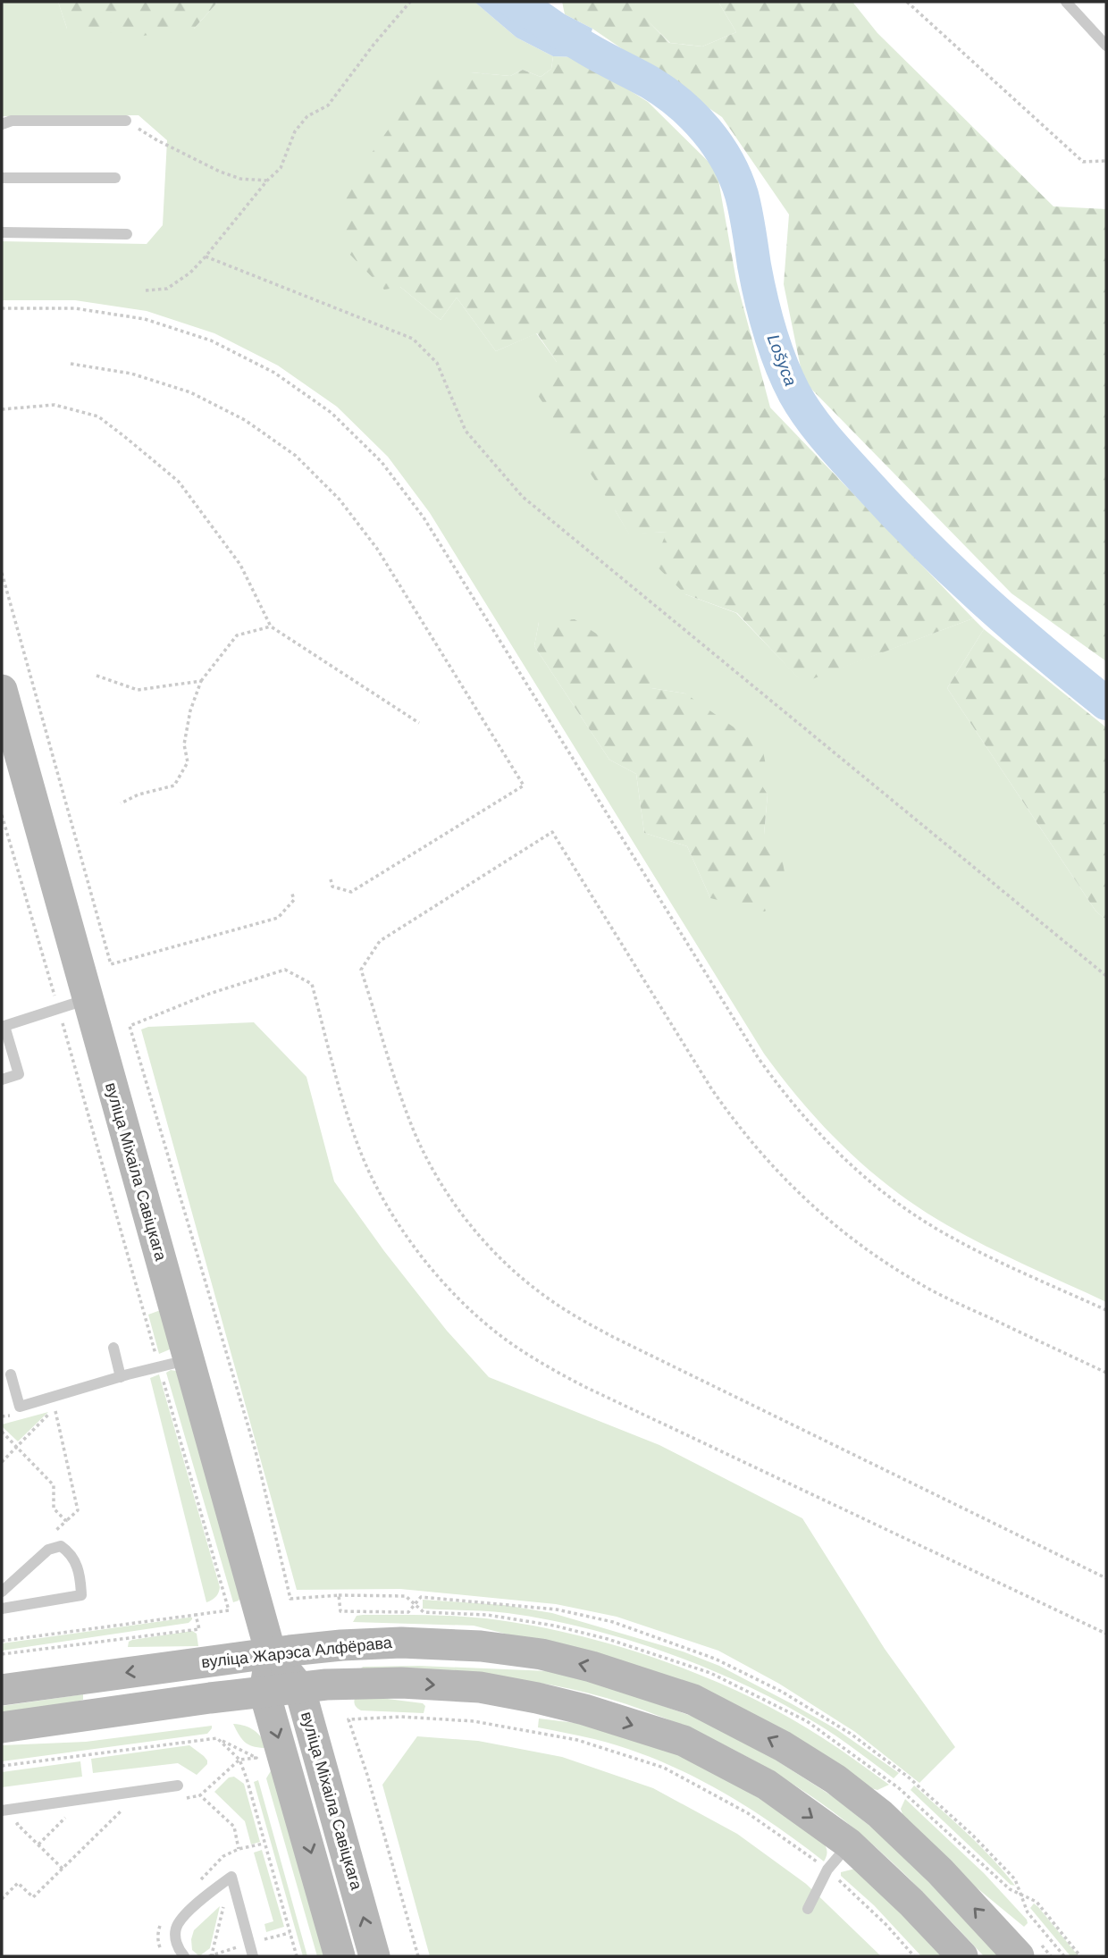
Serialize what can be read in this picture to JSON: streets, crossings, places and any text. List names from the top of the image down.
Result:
{
  "streets": {
    "main road": ["вуліца Міхаіла Савіцкага", "вуліца Жарэса Алфёрава"]
  },
  "crossings": [
    ["вуліца Міхаіла Савіцкага", "вуліца Жарэса Алфёрава"]
  ],
  "water": ["Lošyca"]
}
